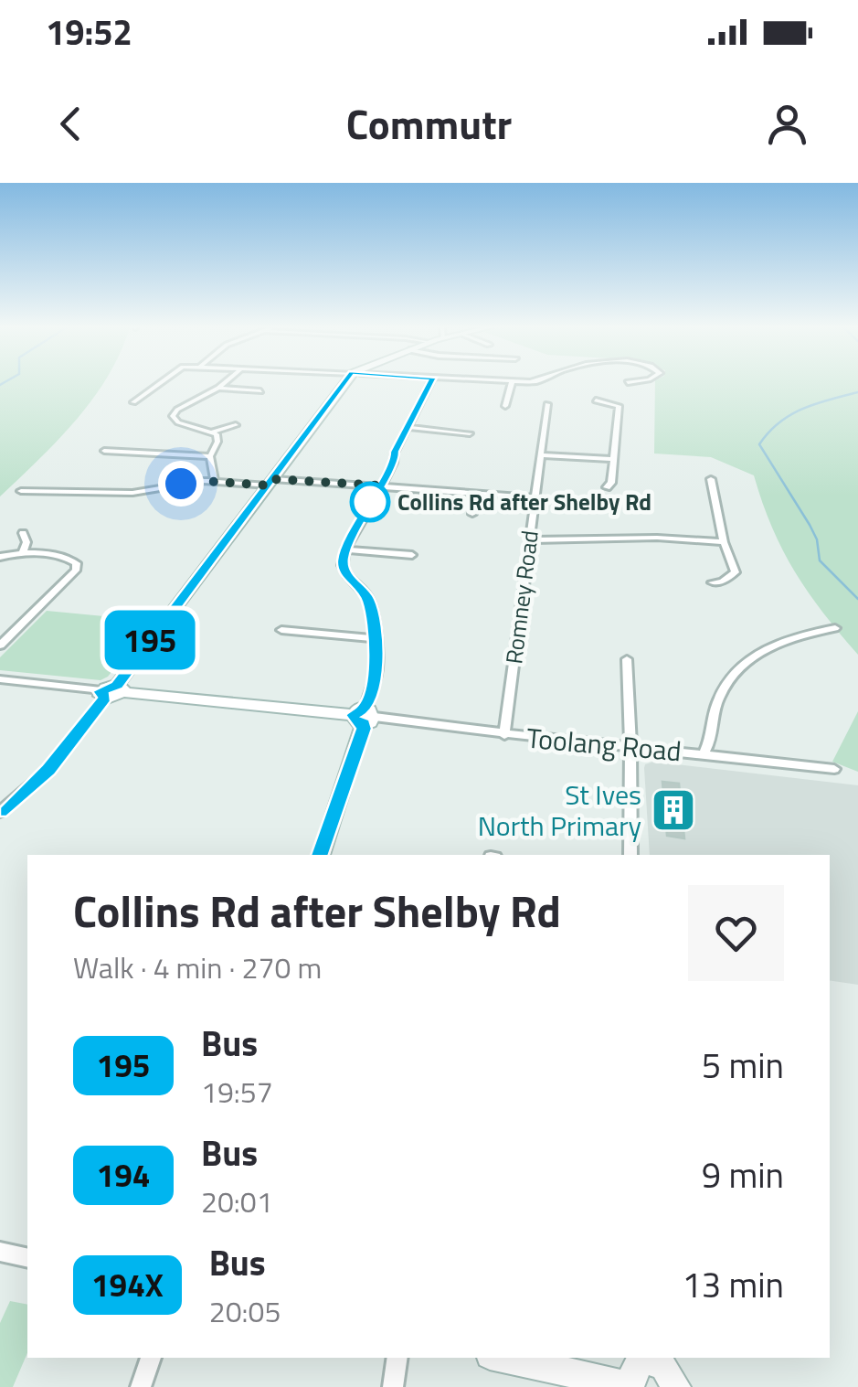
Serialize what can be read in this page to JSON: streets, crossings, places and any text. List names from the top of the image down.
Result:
{
  "streets": {
    "street": ["Romney Road", "Toolang Road"]
  },
  "crossings": [
    ["Romney Road", "Toolang Road"]
  ],
  "places": {
    "other": ["Collins Rd after Shelby Rd"],
    "building": ["St Ives North Primary"]
  },
  "lines": ["bus line 195"],
  "page": {
    "status": "19:52",
    "header": "Commutr",
    "on_map": "195",
    "heading": ["Collins Rd after Shelby Rd", "Walk · 4 min · 270 m"],
    "list": [
      {
        "mark": "195",
        "name": "Bus",
        "note": "19:57",
        "value": "5 min"
      },
      {
        "mark": "194",
        "name": "Bus",
        "note": "20:01",
        "value": "9 min"
      },
      {
        "mark": "194X",
        "name": "Bus",
        "note": "20:05",
        "value": "13 min"
      }
    ]
  }
}
